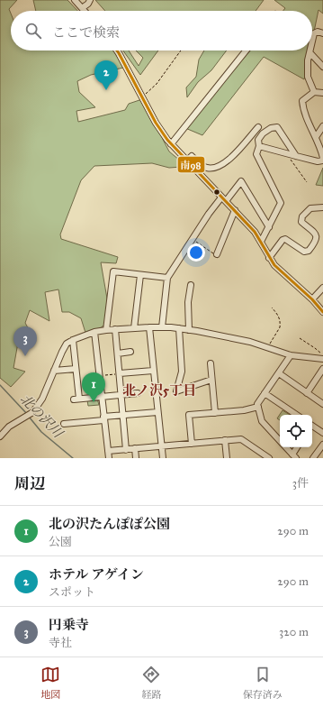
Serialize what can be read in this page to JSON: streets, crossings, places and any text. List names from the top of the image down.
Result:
{
  "districts": ["北ノ沢5丁目"],
  "water": ["北の沢川"],
  "lines": ["transit line 南98"],
  "page": {
    "search": "ここで検索",
    "pins": ["2", "3", "1"],
    "heading": ["周辺", "3件"],
    "list": [
      {
        "mark": "1",
        "name": "北の沢たんぽぽ公園",
        "note": "公園",
        "value": "290 m"
      },
      {
        "mark": "2",
        "name": "ホテル アゲイン",
        "note": "スポット",
        "value": "290 m"
      },
      {
        "mark": "3",
        "name": "円乗寺",
        "note": "寺社",
        "value": "320 m"
      }
    ],
    "nav": ["地図", "経路", "保存済み"]
  }
}
